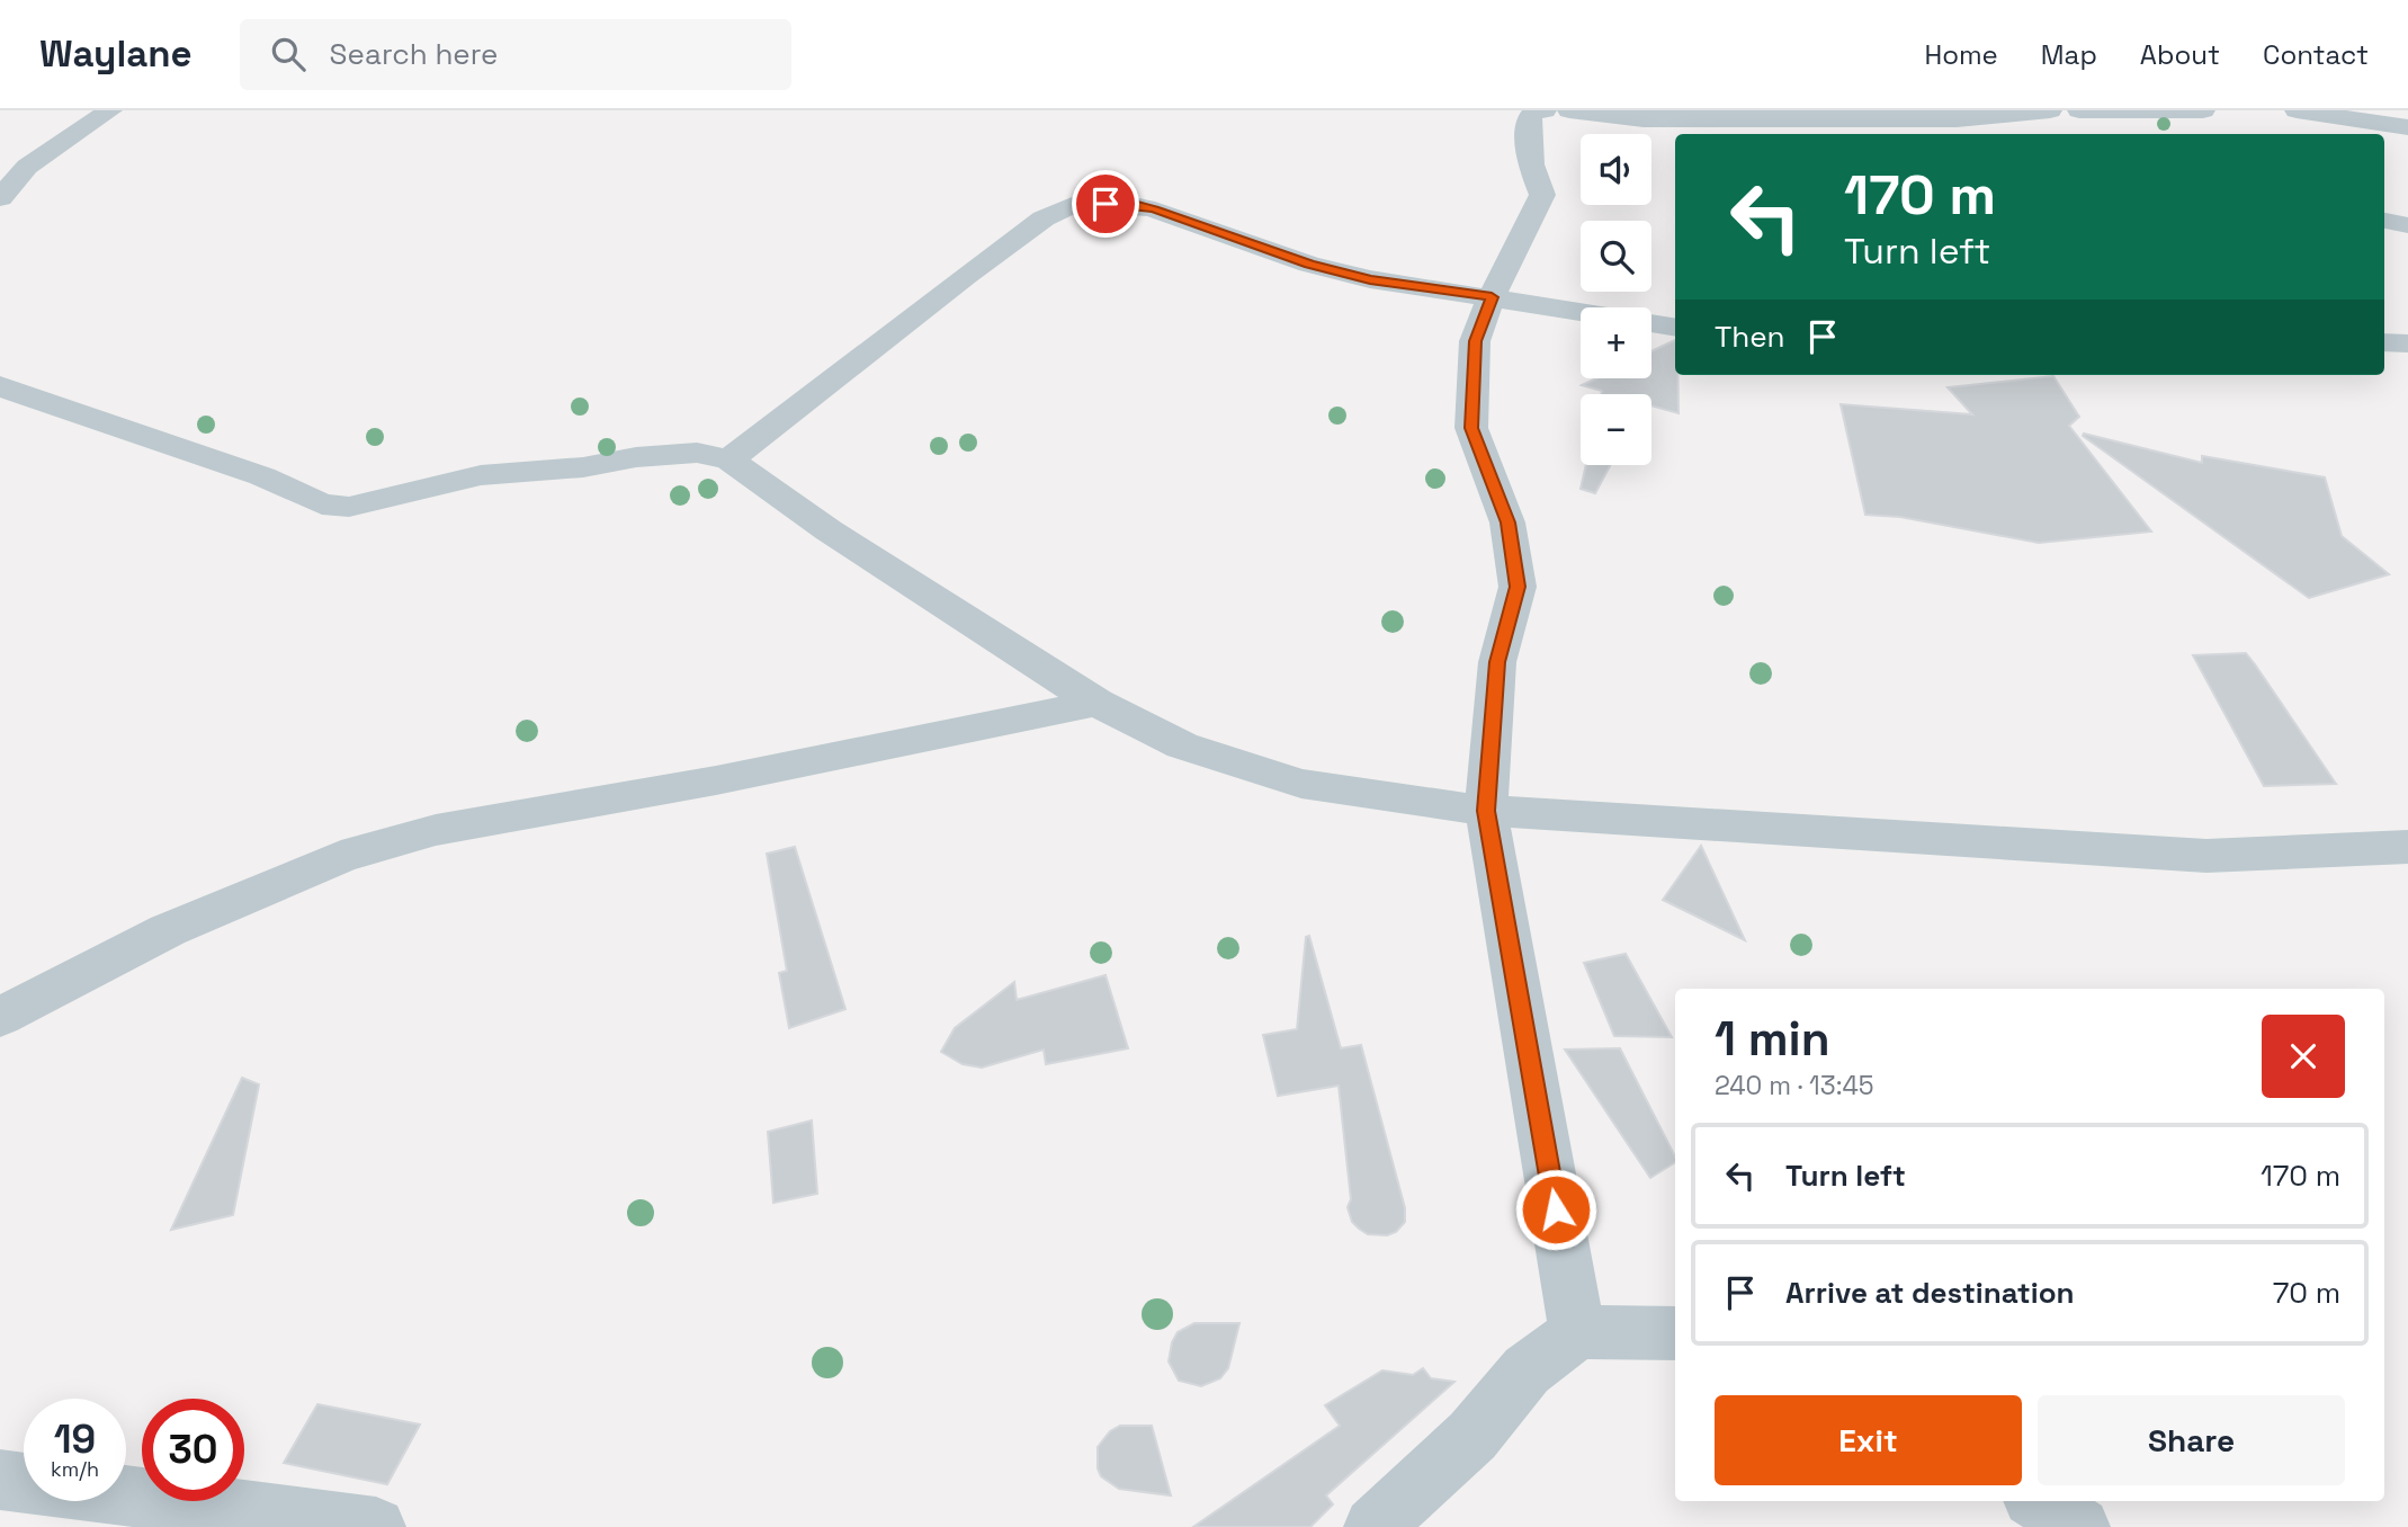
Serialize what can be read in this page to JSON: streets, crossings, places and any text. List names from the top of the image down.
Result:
{
  "page": {
    "header": "Waylane",
    "search": "Search here",
    "nav": [
      "Home",
      "Map",
      "About",
      "Contact"
    ],
    "map_buttons": ["+", "−"],
    "turn": ["170 m", "Turn left"],
    "then": "Then",
    "heading": ["1 min", "240 m · 13:45"],
    "list": [
      {
        "name": "Turn left",
        "value": "170 m"
      },
      {
        "name": "Arrive at destination",
        "value": "70 m"
      }
    ],
    "buttons": ["Exit", "Share"],
    "speed": "19 km/h",
    "limit": "30"
  }
}
